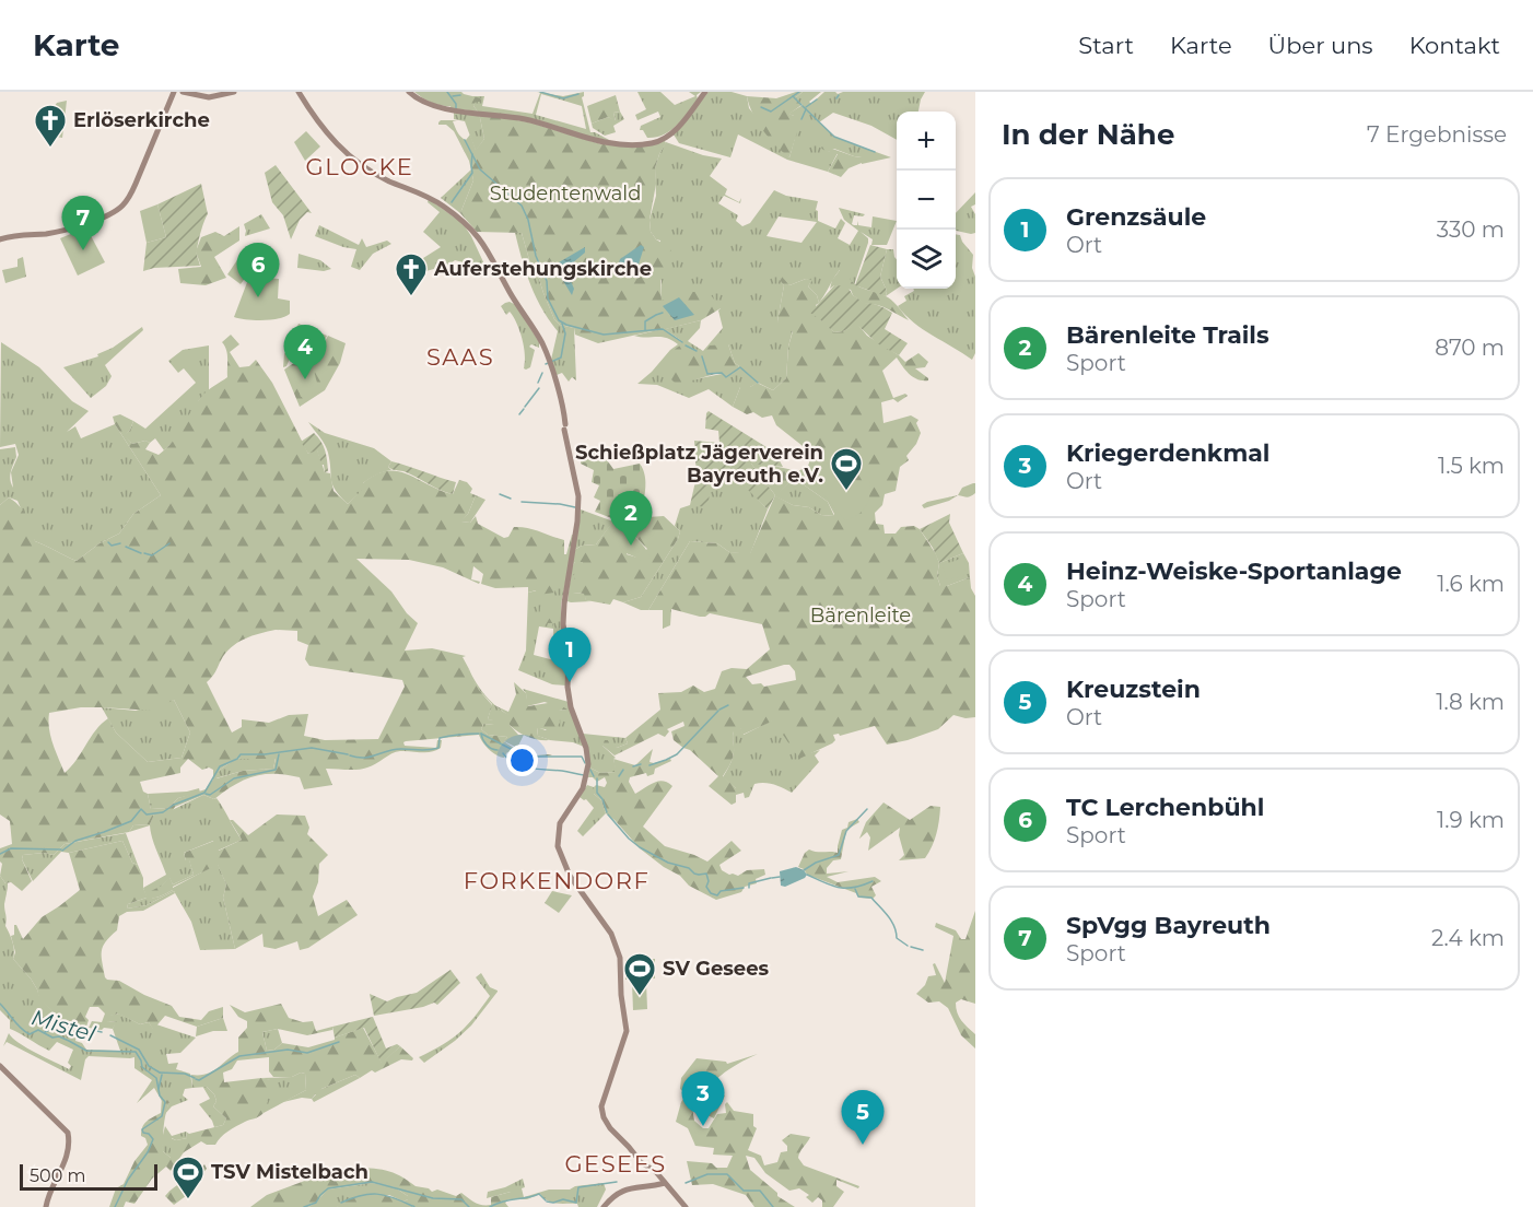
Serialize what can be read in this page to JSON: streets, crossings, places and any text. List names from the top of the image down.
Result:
{
  "districts": [
    "GLOCKE",
    "SAAS",
    "FORKENDORF",
    "GESEES"
  ],
  "water": ["Mistel"],
  "parks": ["Studentenwald", "Bärenleite"],
  "places": {
    "church": ["Erlöserkirche", "Auferstehungskirche"],
    "sports": ["Schießplatz Jägerverein Bayreuth e.V.", "SV Gesees", "TSV Mistelbach"]
  },
  "scale_bar": "500 m",
  "page": {
    "header": "Karte",
    "nav": [
      "Start",
      "Karte",
      "Über uns",
      "Kontakt"
    ],
    "heading": ["In der Nähe", "7 Ergebnisse"],
    "map_buttons": ["+", "−"],
    "list": [
      {
        "mark": "1",
        "name": "Grenzsäule",
        "note": "Ort",
        "value": "330 m"
      },
      {
        "mark": "2",
        "name": "Bärenleite Trails",
        "note": "Sport",
        "value": "870 m"
      },
      {
        "mark": "3",
        "name": "Kriegerdenkmal",
        "note": "Ort",
        "value": "1.5 km"
      },
      {
        "mark": "4",
        "name": "Heinz-Weiske-Sportanlage",
        "note": "Sport",
        "value": "1.6 km"
      },
      {
        "mark": "5",
        "name": "Kreuzstein",
        "note": "Ort",
        "value": "1.8 km"
      },
      {
        "mark": "6",
        "name": "TC Lerchenbühl",
        "note": "Sport",
        "value": "1.9 km"
      },
      {
        "mark": "7",
        "name": "SpVgg Bayreuth",
        "note": "Sport",
        "value": "2.4 km"
      }
    ],
    "pins": [
      "7",
      "6",
      "4",
      "2",
      "1",
      "3",
      "5"
    ],
    "scale": "500 m"
  }
}
